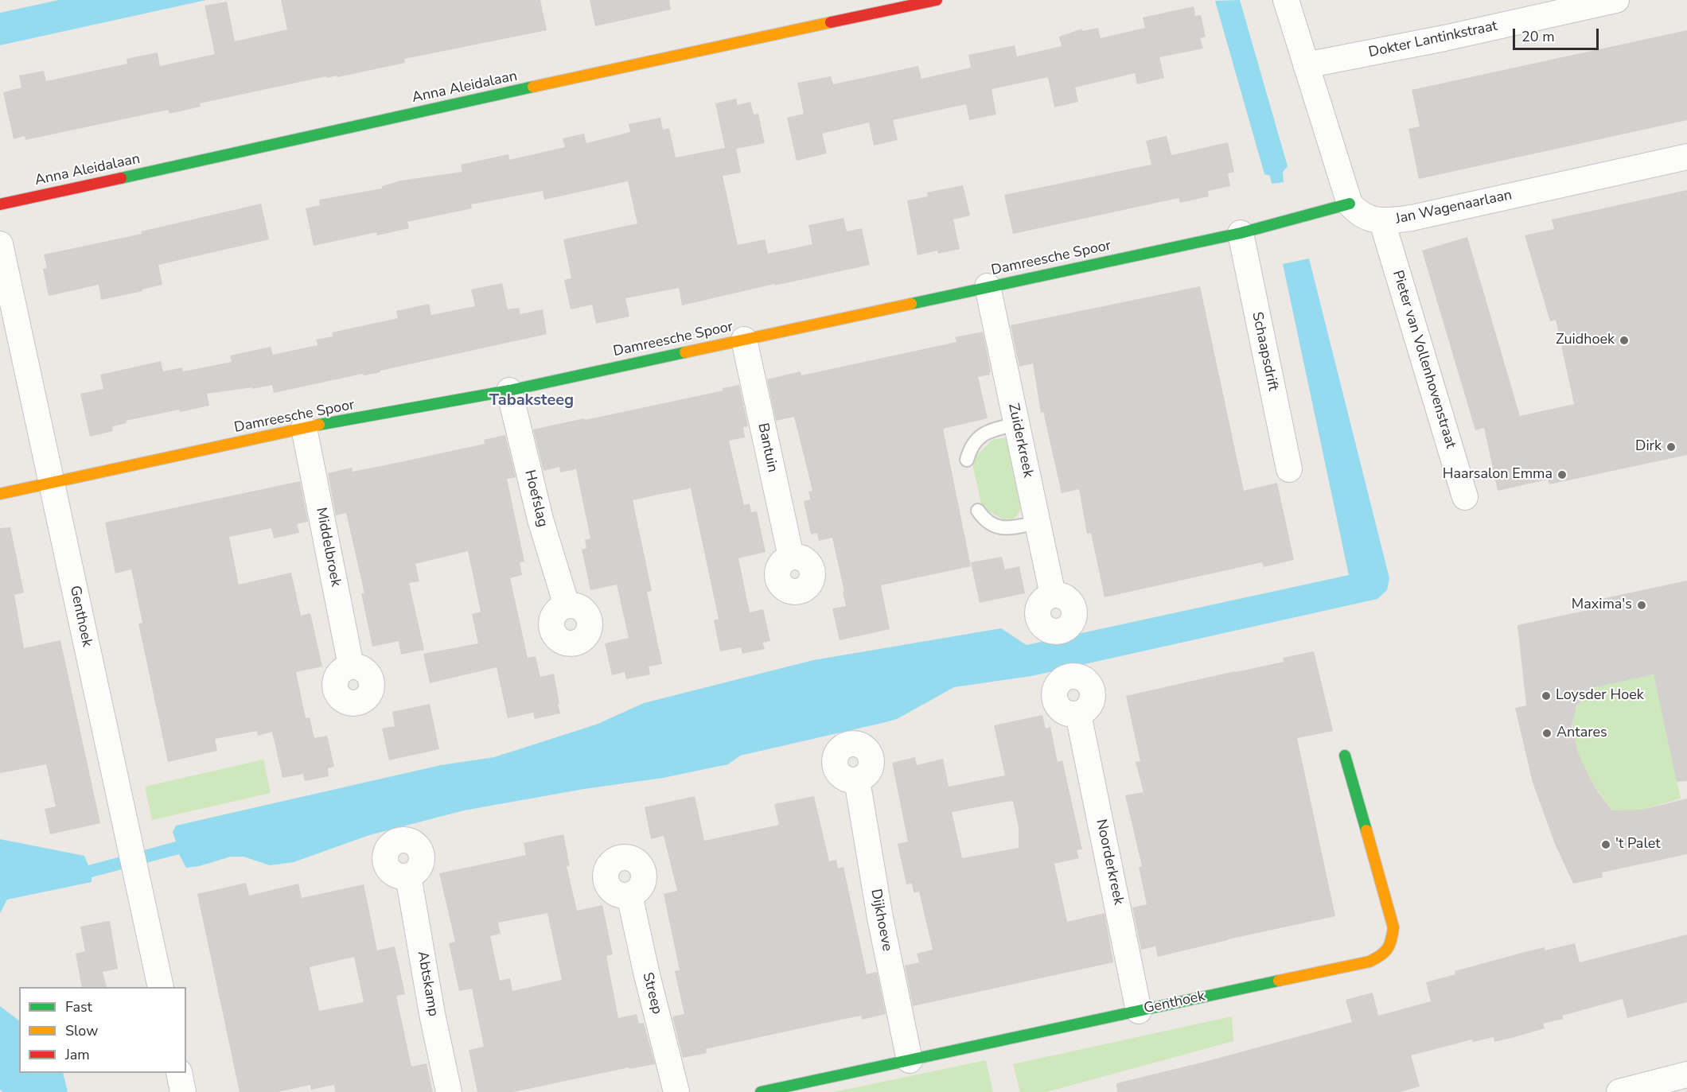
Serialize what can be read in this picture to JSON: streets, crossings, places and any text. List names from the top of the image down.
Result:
{
  "streets": {
    "street": [
      "Dokter Lantinkstraat",
      "Anna Aleidalaan",
      "Jan Wagenaarlaan",
      "Damreesche Spoor",
      "Schaapsdrift",
      "Pieter van Vollenhovenstraat",
      "Zuiderkreek",
      "Bantuin",
      "Hoefslag",
      "Middelbroek",
      "Genthoek",
      "Noorderkreek",
      "Dijkhoeve",
      "Abtskamp",
      "Streep"
    ]
  },
  "crossings": [
    ["Jan Wagenaarlaan", "Damreesche Spoor"],
    ["Jan Wagenaarlaan", "Pieter van Vollenhovenstraat"],
    ["Damreesche Spoor", "Schaapsdrift"],
    ["Damreesche Spoor", "Zuiderkreek"],
    ["Damreesche Spoor", "Bantuin"],
    ["Damreesche Spoor", "Hoefslag"],
    ["Damreesche Spoor", "Middelbroek"],
    ["Damreesche Spoor", "Genthoek"],
    ["Genthoek", "Noorderkreek"],
    ["Genthoek", "Dijkhoeve"]
  ],
  "districts": ["Tabaksteeg"],
  "places": [
    "Zuidhoek",
    "Dirk",
    "Haarsalon Emma",
    "Maxima's",
    "Loysder Hoek",
    "Antares",
    "'t Palet"
  ],
  "legend": ["Fast", "Slow", "Jam"],
  "scale_bar": "20 m"
}
